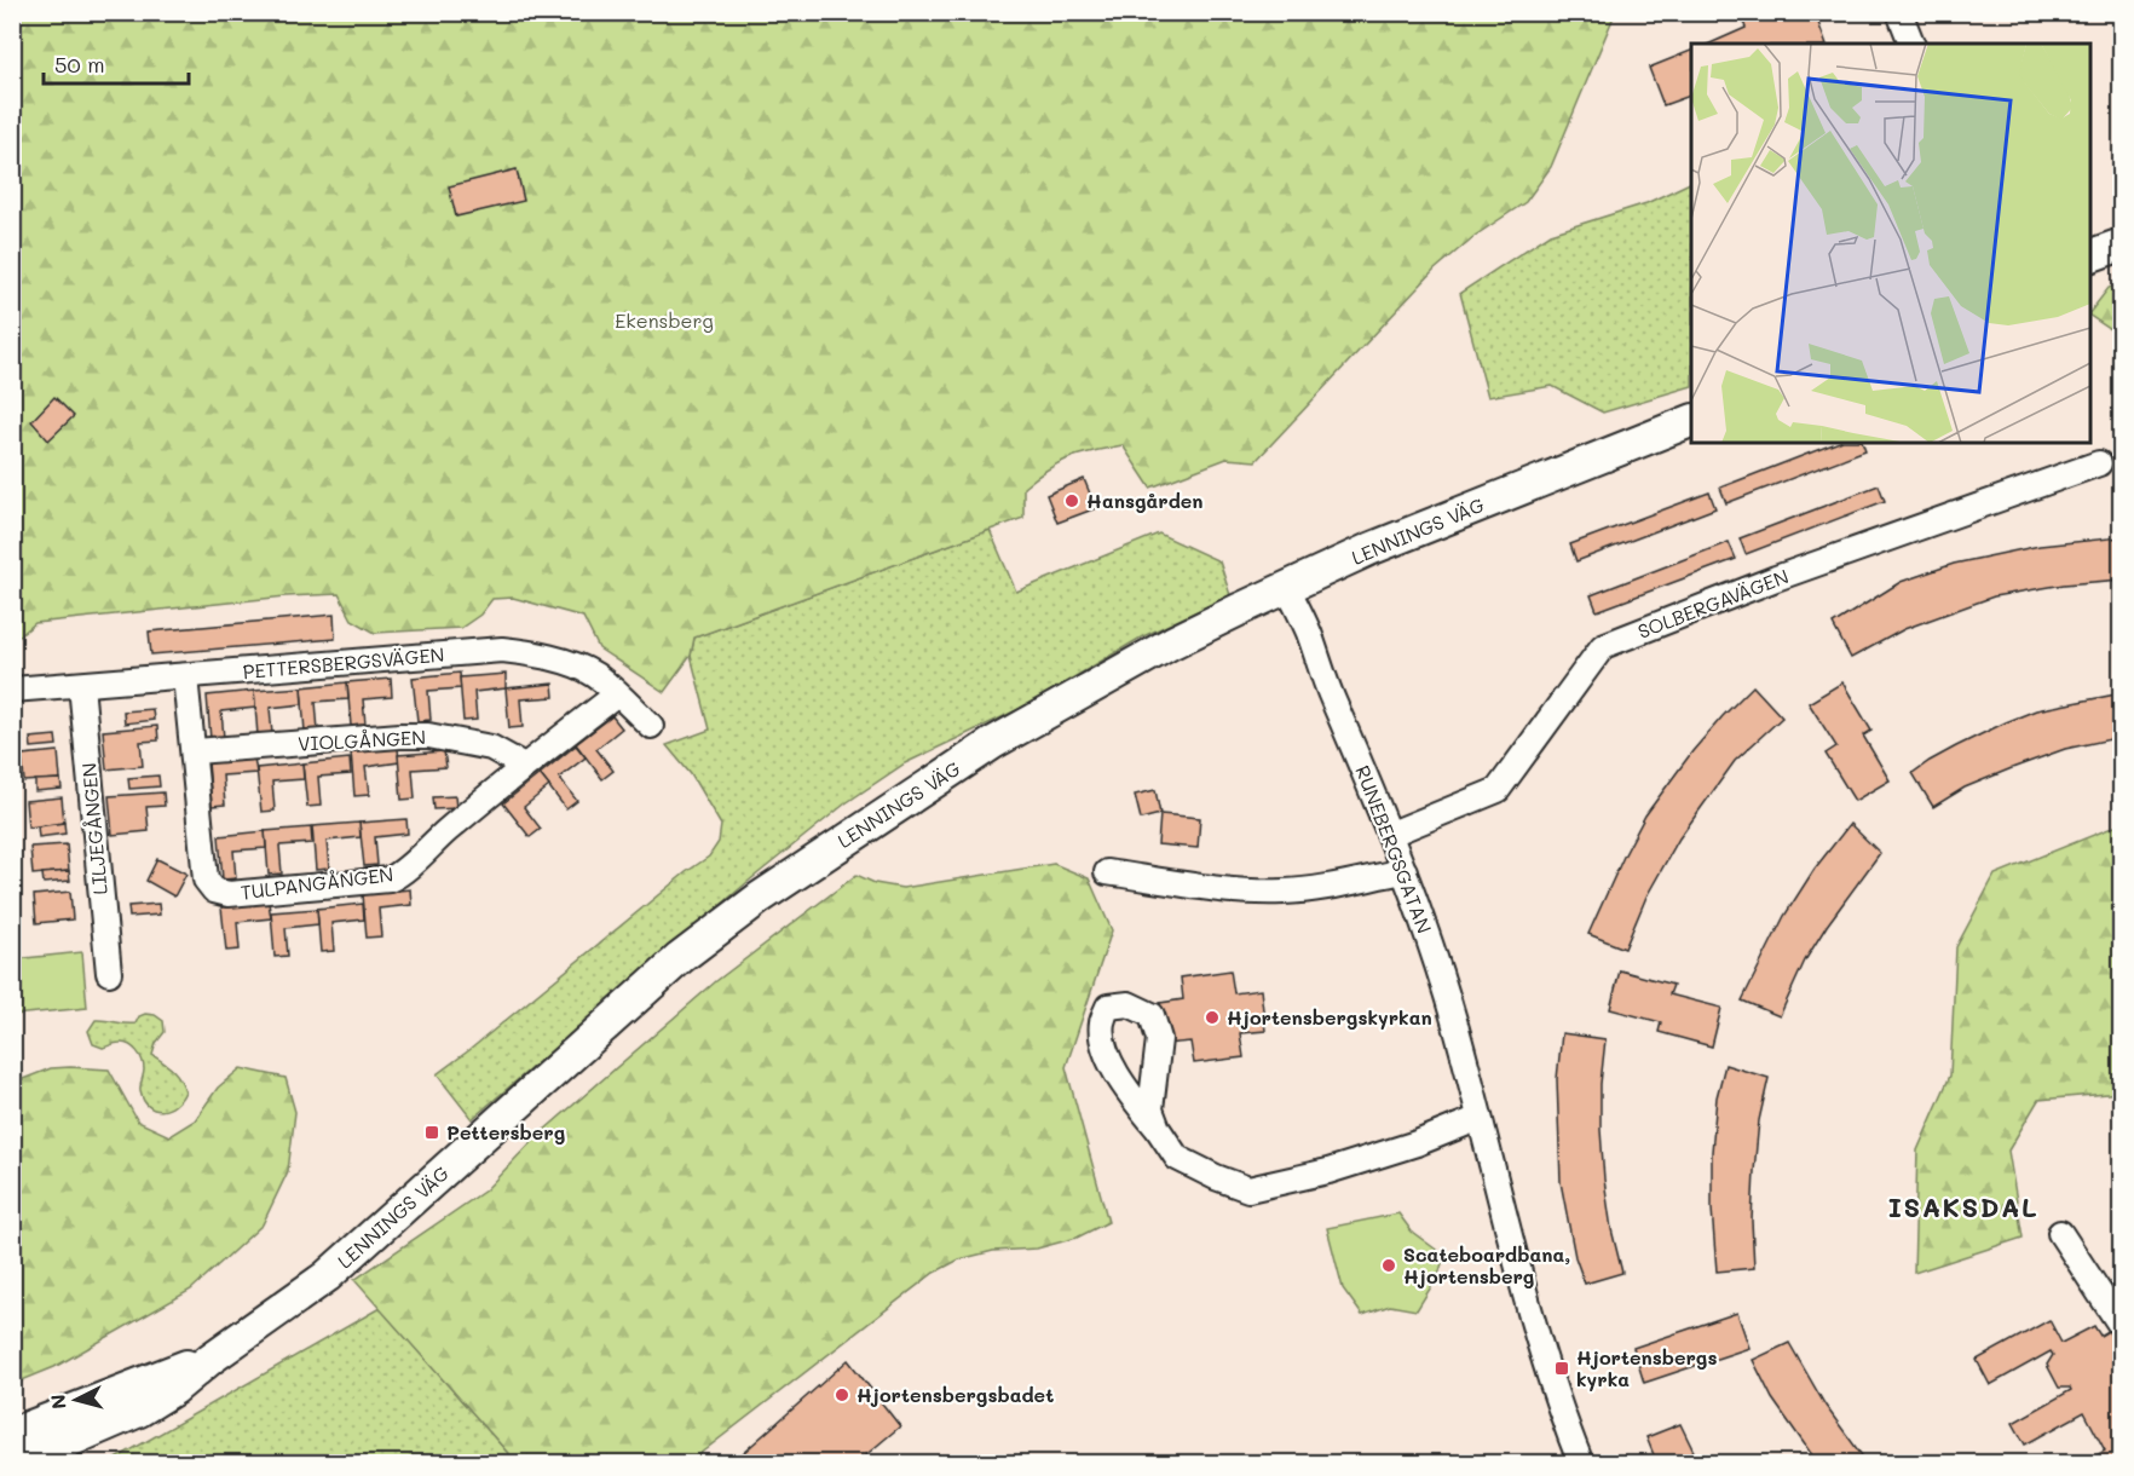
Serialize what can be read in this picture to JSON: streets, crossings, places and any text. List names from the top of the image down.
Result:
{
  "streets": {
    "main road": ["LENNINGS VÄG"],
    "street": [
      "SOLBERGAVÄGEN",
      "PETTERSBERGSVÄGEN",
      "VIOLGÅNGEN",
      "LILJEGÅNGEN",
      "RUNEBERGSGATAN",
      "TULPANGÅNGEN"
    ]
  },
  "crossings": [
    ["LENNINGS VÄG", "RUNEBERGSGATAN"],
    ["SOLBERGAVÄGEN", "RUNEBERGSGATAN"],
    ["PETTERSBERGSVÄGEN", "LILJEGÅNGEN"],
    ["PETTERSBERGSVÄGEN", "TULPANGÅNGEN"],
    ["VIOLGÅNGEN", "TULPANGÅNGEN"]
  ],
  "districts": ["ISAKSDAL"],
  "parks": ["Ekensberg"],
  "places": {
    "other": [
      "Hansgården",
      "Hjortensbergskyrkan",
      "Scateboardbana, Hjortensberg",
      "Hjortensbergsbadet"
    ],
    "transit": ["Pettersberg", "Hjortensbergs kyrka"]
  },
  "scale_bar": "50 m",
  "north": "left"
}
